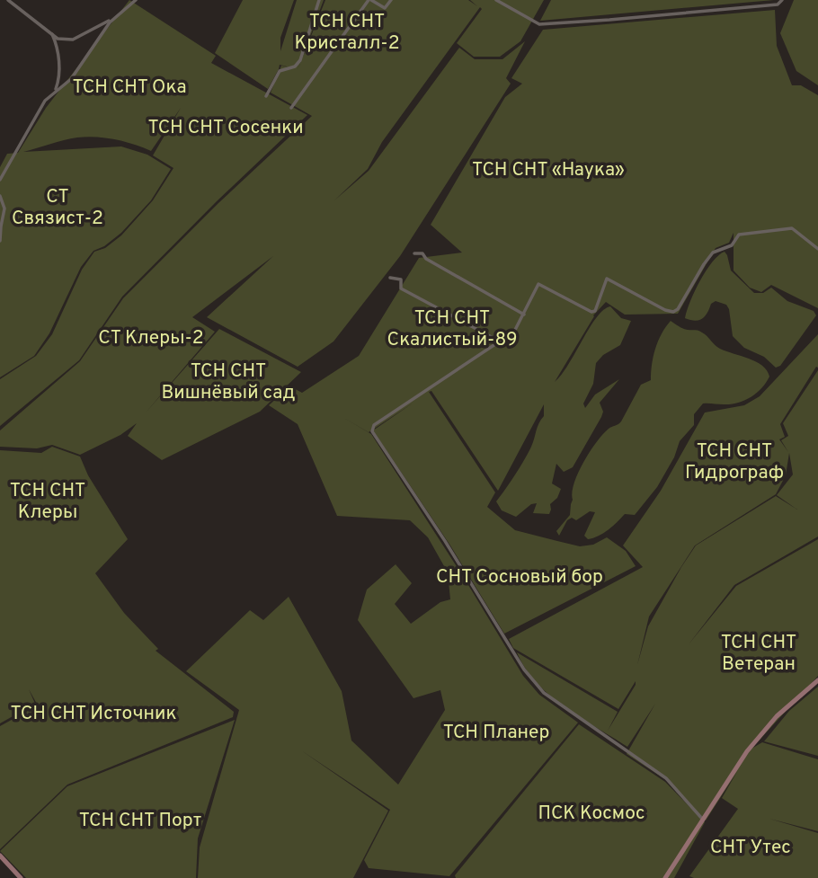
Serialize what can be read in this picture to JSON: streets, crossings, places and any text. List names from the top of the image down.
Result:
{
  "parks": [
    "ТСН СНТ Кристалл-2",
    "ТСН СНТ Ока",
    "ТСН СНТ Сосенки",
    "ТСН СНТ «Наука»",
    "СТ Связист-2",
    "ТСН СНТ Скалистый-89",
    "СТ Клеры-2",
    "ТСН СНТ Вишнёвый сад",
    "ТСН СНТ Гидрограф",
    "ТСН СНТ Клеры",
    "СНТ Сосновый бор",
    "ТСН СНТ Ветеран",
    "ТСН СНТ Источник",
    "ТСН Планер",
    "ПСК Космос",
    "ТСН СНТ Порт",
    "СНТ Утес"
  ]
}
